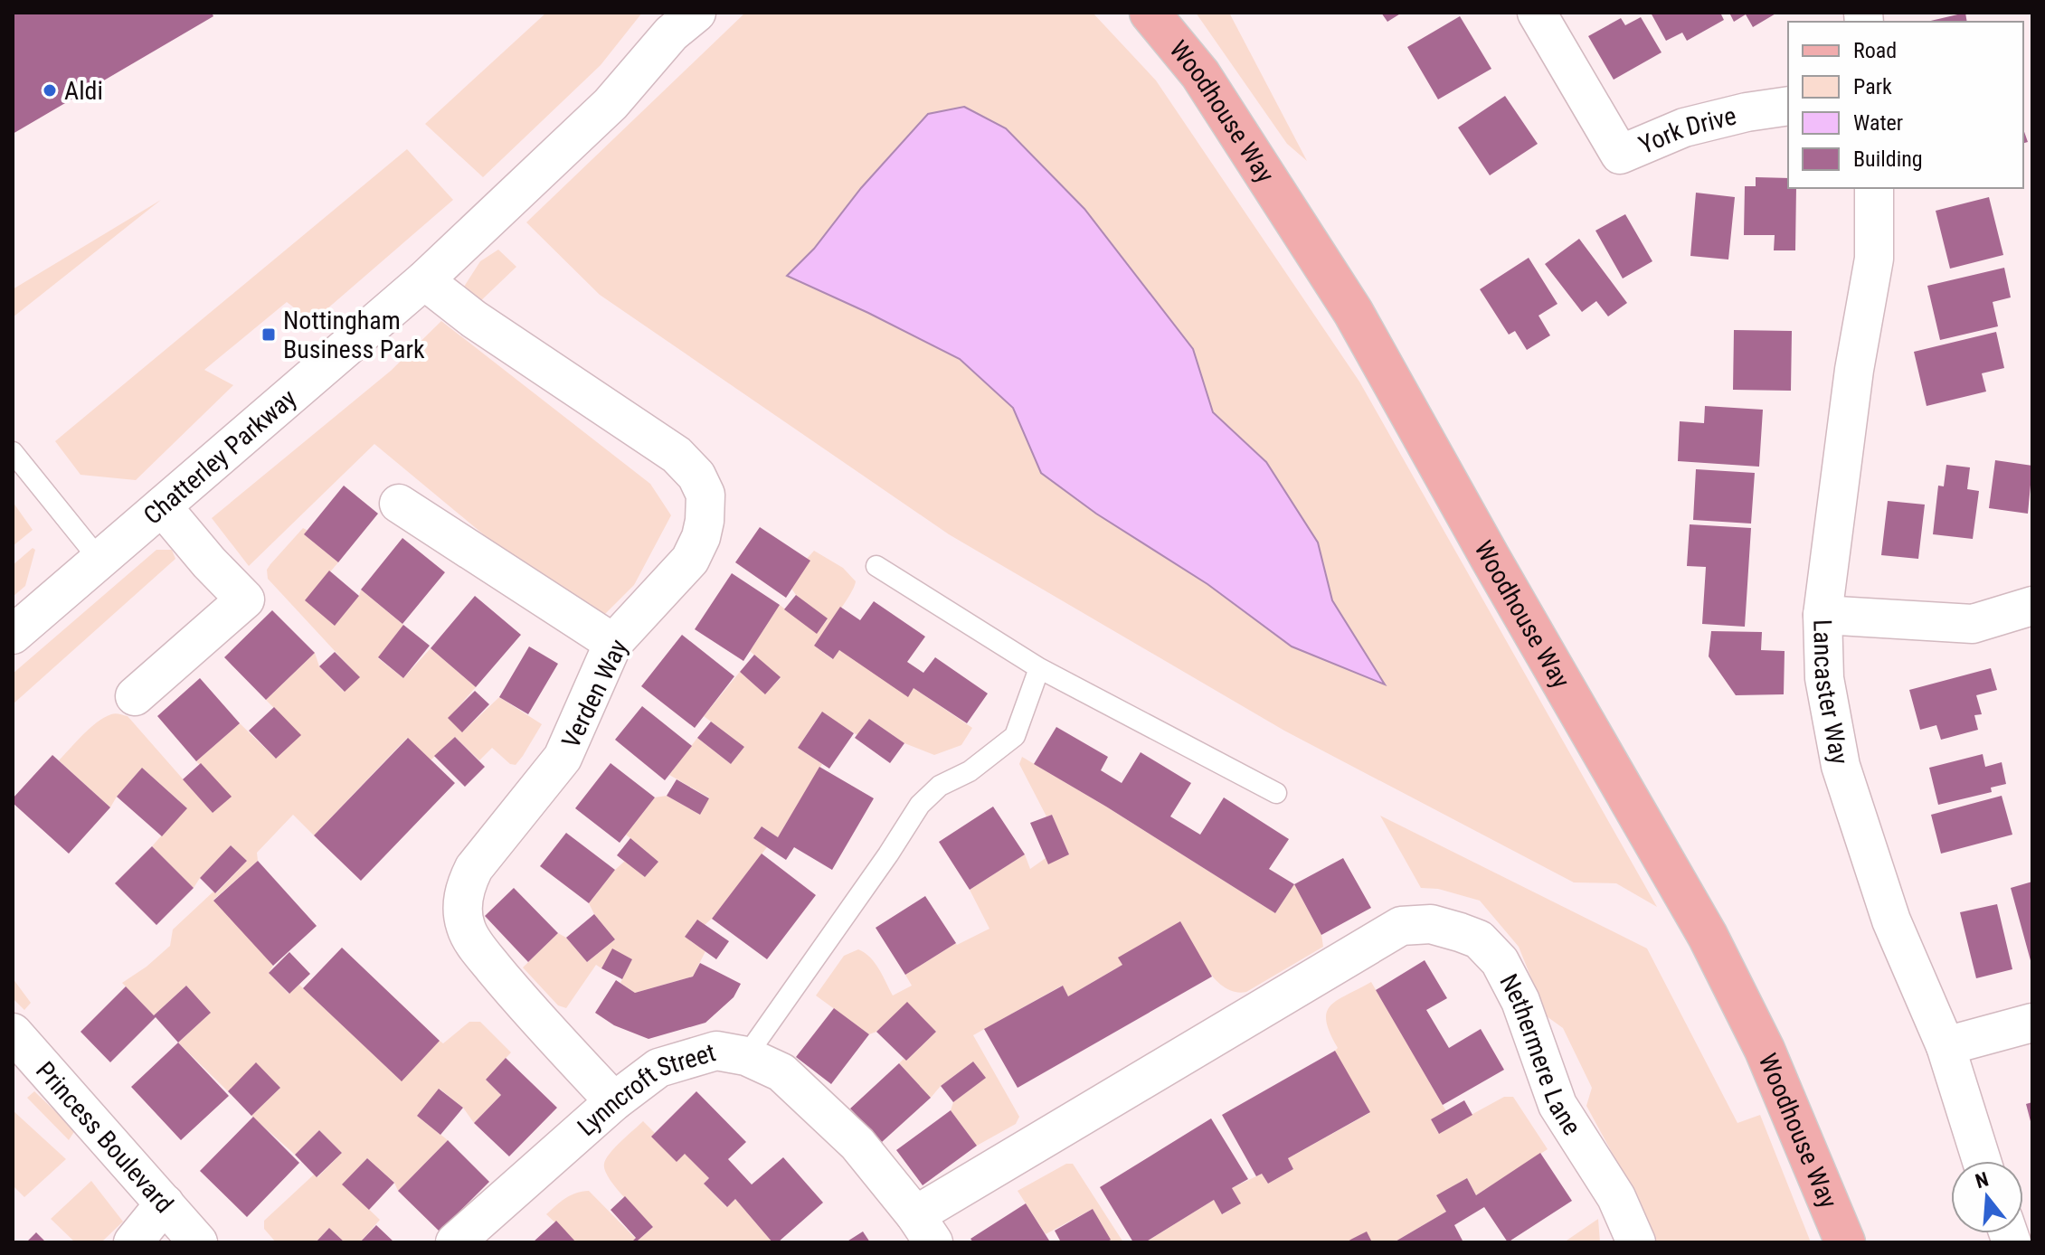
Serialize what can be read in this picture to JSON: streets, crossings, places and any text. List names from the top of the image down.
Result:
{
  "streets": {
    "main road": ["Woodhouse Way"],
    "street": [
      "York Drive",
      "Chatterley Parkway",
      "Lancaster Way",
      "Verden Way",
      "Nethermere Lane",
      "Lynncroft Street",
      "Princess Boulevard"
    ]
  },
  "crossings": [
    ["Chatterley Parkway", "Verden Way"],
    ["Verden Way", "Lynncroft Street"],
    ["Nethermere Lane", "Lynncroft Street"]
  ],
  "places": {
    "other": ["Aldi"],
    "transit": ["Nottingham Business Park"]
  },
  "legend": [
    "Road",
    "Park",
    "Water",
    "Building"
  ],
  "north": "top"
}
